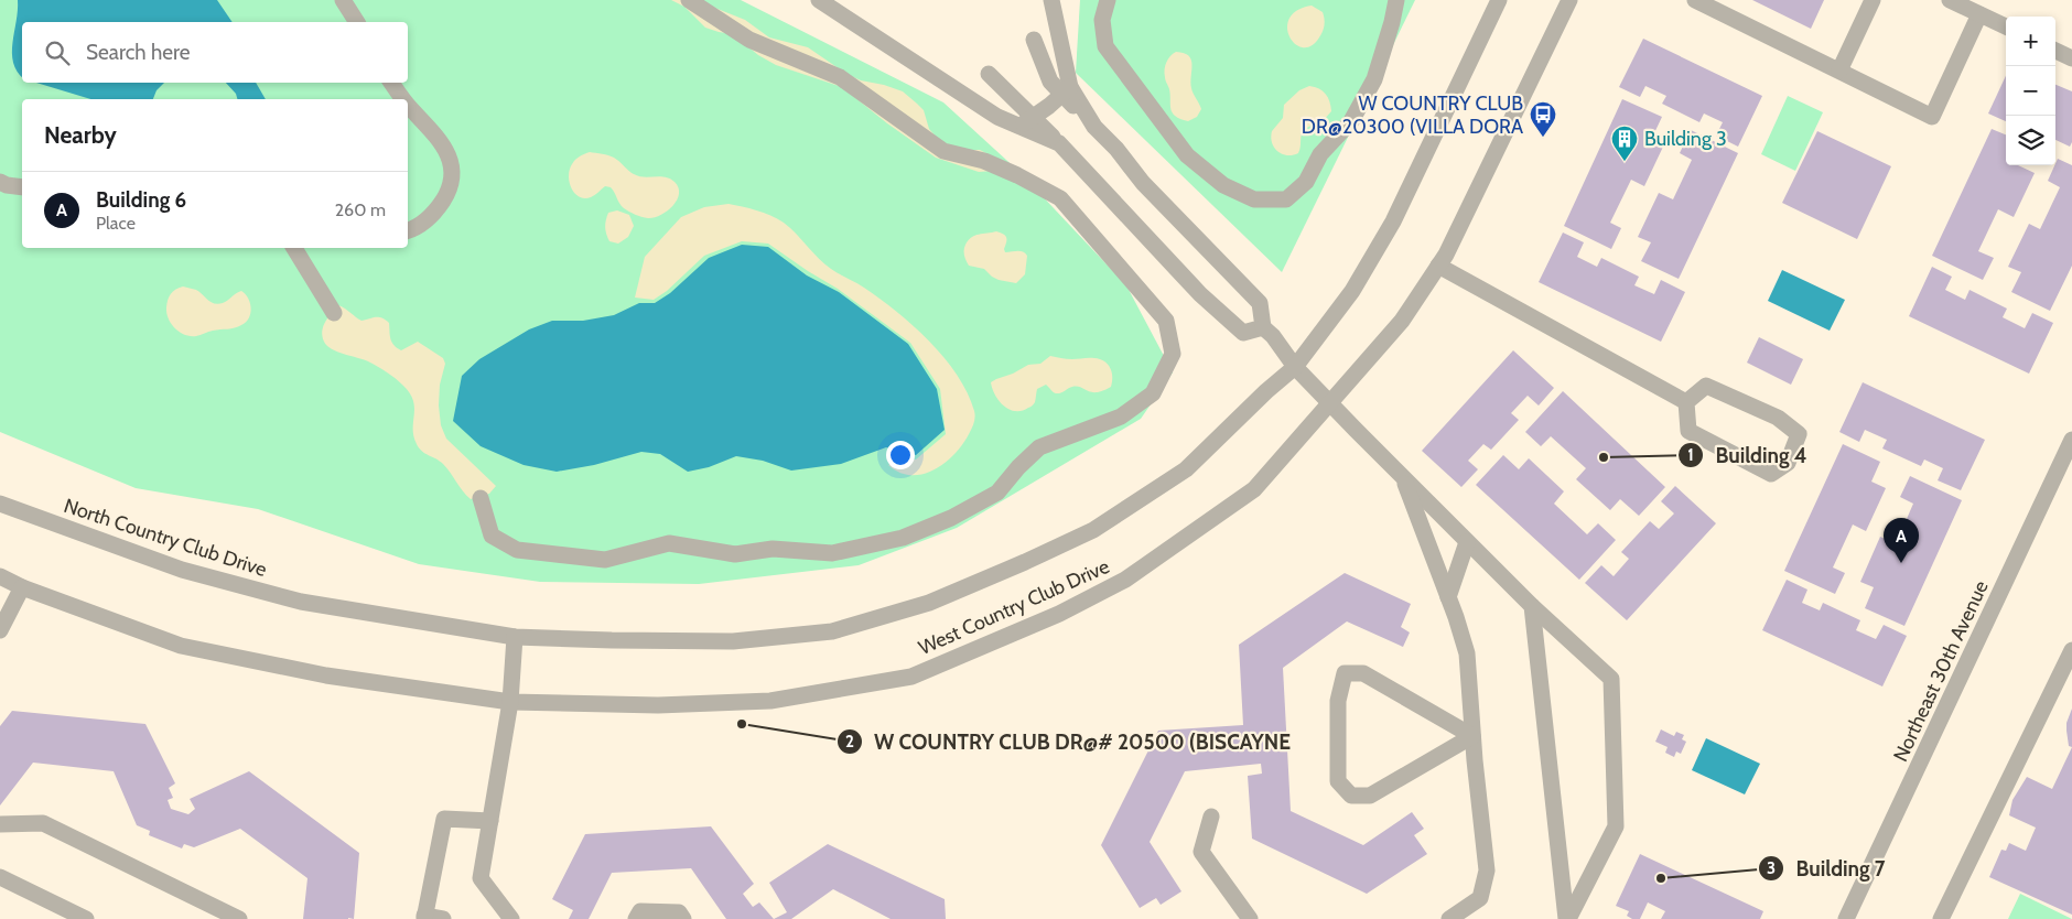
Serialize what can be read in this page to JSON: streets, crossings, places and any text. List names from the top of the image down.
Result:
{
  "streets": {
    "street": ["North Country Club Drive", "West Country Club Drive", "Northeast 30th Avenue"]
  },
  "crossings": [
    ["North Country Club Drive", "West Country Club Drive"]
  ],
  "places": {
    "bus stop": ["W COUNTRY CLUB DR@20300 (VILLA DORA"],
    "building": ["Building 3"],
    "other": ["Building 4", "W COUNTRY CLUB DR@# 20500 (BISCAYNE", "Building 7"]
  },
  "page": {
    "map_buttons": ["+", "−"],
    "search": "Search here",
    "heading": "Nearby",
    "list": [
      {
        "mark": "A",
        "name": "Building 6",
        "note": "Place",
        "value": "260 m"
      }
    ],
    "pins": "A"
  }
}
